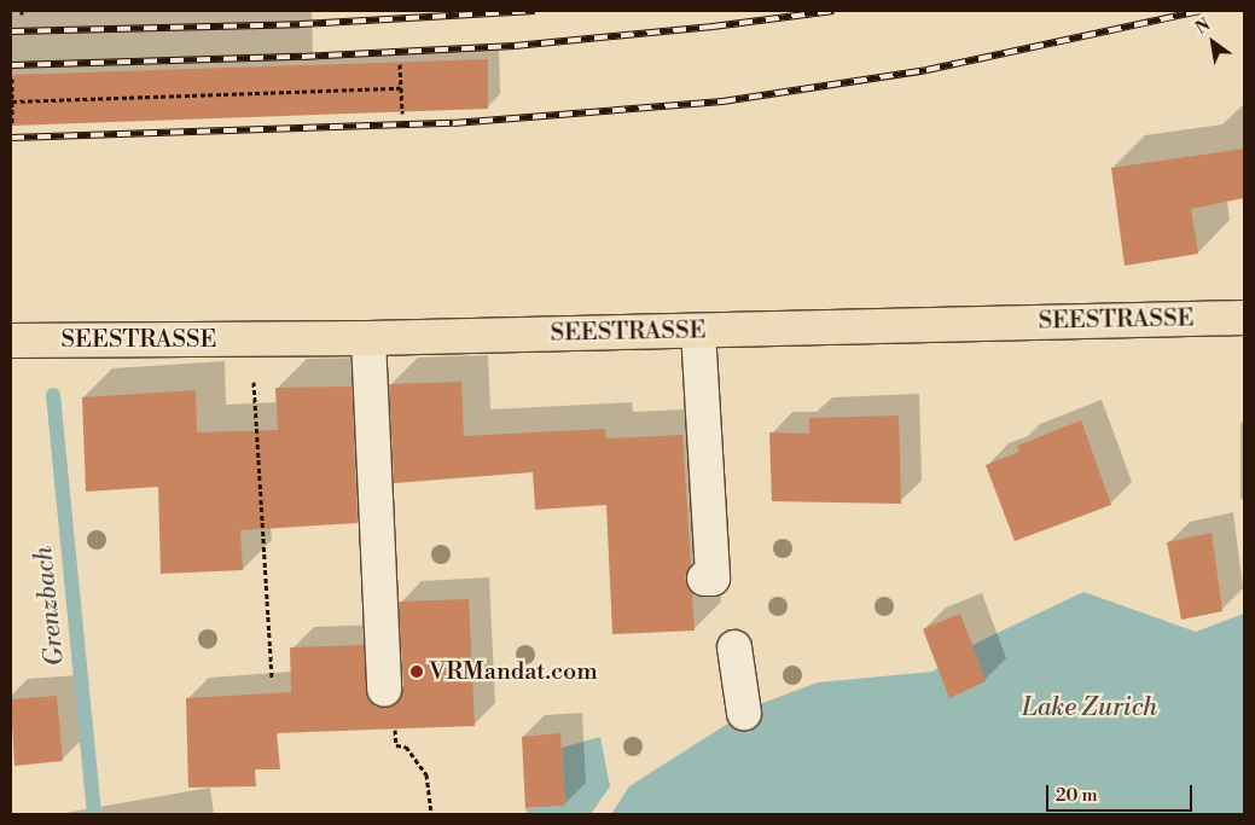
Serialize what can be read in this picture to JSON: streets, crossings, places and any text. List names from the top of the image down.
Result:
{
  "streets": {
    "main road": ["SEESTRASSE"]
  },
  "water": ["Grenzbach", "Lake Zurich"],
  "places": ["VRMandat.com"],
  "scale_bar": "20 m",
  "north": "top left"
}
